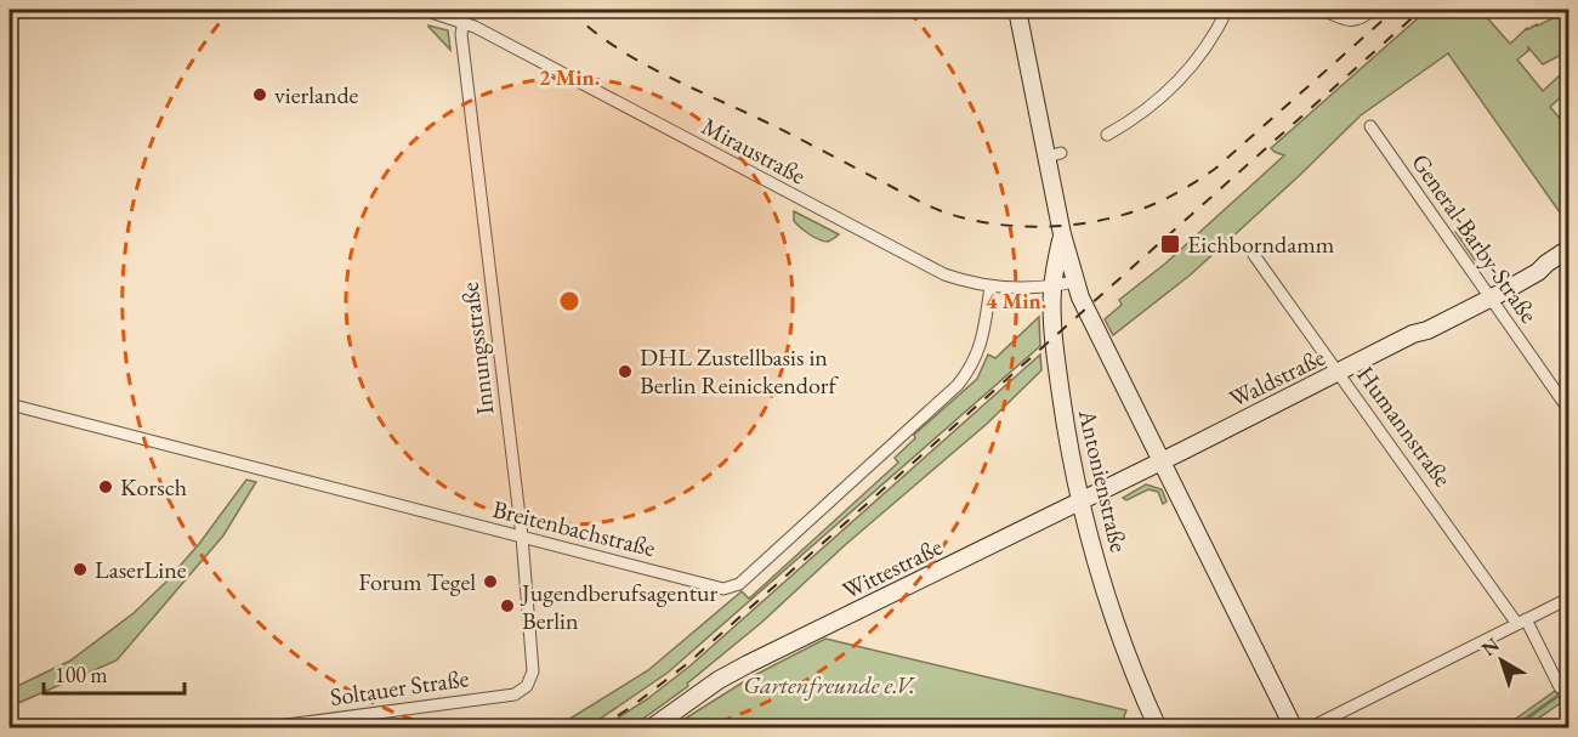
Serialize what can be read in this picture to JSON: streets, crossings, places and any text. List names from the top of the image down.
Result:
{
  "streets": {
    "main road": ["Waldstraße", "Antonienstraße", "Wittestraße"],
    "street": [
      "Miraustraße",
      "General-Barby-Straße",
      "Innungsstraße",
      "Humannstraße",
      "Breitenbachstraße",
      "Soltauer Straße"
    ]
  },
  "crossings": [
    ["Miraustraße", "Innungsstraße"],
    ["Miraustraße", "Antonienstraße"],
    ["Miraustraße", "Breitenbachstraße"],
    ["General-Barby-Straße", "Waldstraße"],
    ["Innungsstraße", "Breitenbachstraße"],
    ["Innungsstraße", "Soltauer Straße"],
    ["Waldstraße", "Humannstraße"],
    ["Waldstraße", "Wittestraße"],
    ["Antonienstraße", "Wittestraße"]
  ],
  "parks": ["Gartenfreunde e.V."],
  "places": {
    "other": [
      "vierlande",
      "DHL Zustellbasis in Berlin Reinickendorf",
      "Korsch",
      "LaserLine",
      "Forum Tegel",
      "Jugendberufsagentur Berlin"
    ],
    "transit": ["Eichborndamm"]
  },
  "scale_bar": "100 m",
  "north": "top left",
  "rings": ["2 Min.", "4 Min."]
}
